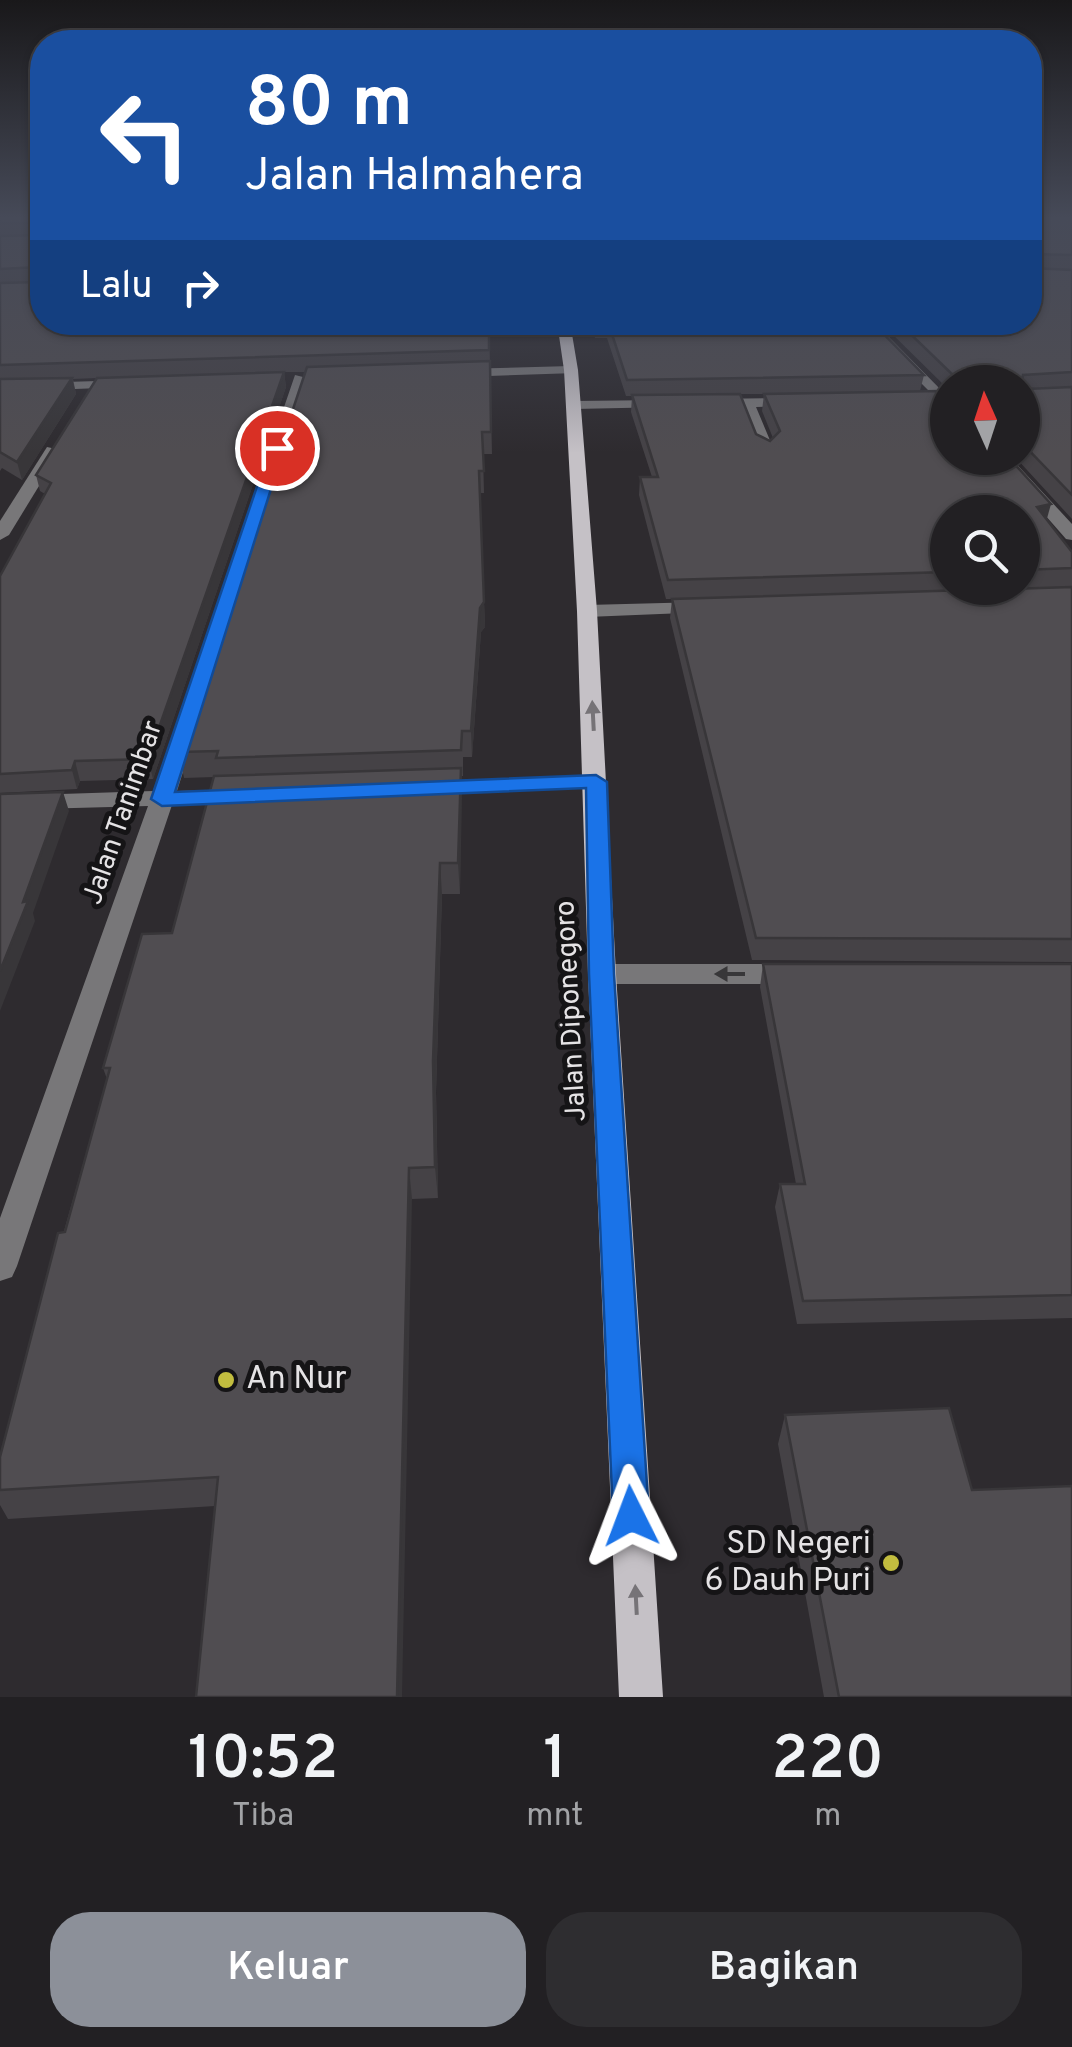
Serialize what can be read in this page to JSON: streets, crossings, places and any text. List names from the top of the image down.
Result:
{
  "streets": {
    "main road": ["Jalan Diponegoro"],
    "street": ["Jalan Tanimbar"]
  },
  "one_way": ["Jalan Diponegoro"],
  "places": ["An Nur", "SD Negeri 6 Dauh Puri"],
  "north": "top",
  "page": {
    "turn": ["80 m", "Jalan Halmahera"],
    "then": "Lalu",
    "eta": [
      "10:52",
      "Tiba",
      "1",
      "mnt",
      "220",
      "m"
    ],
    "buttons": ["Keluar", "Bagikan"]
  }
}
